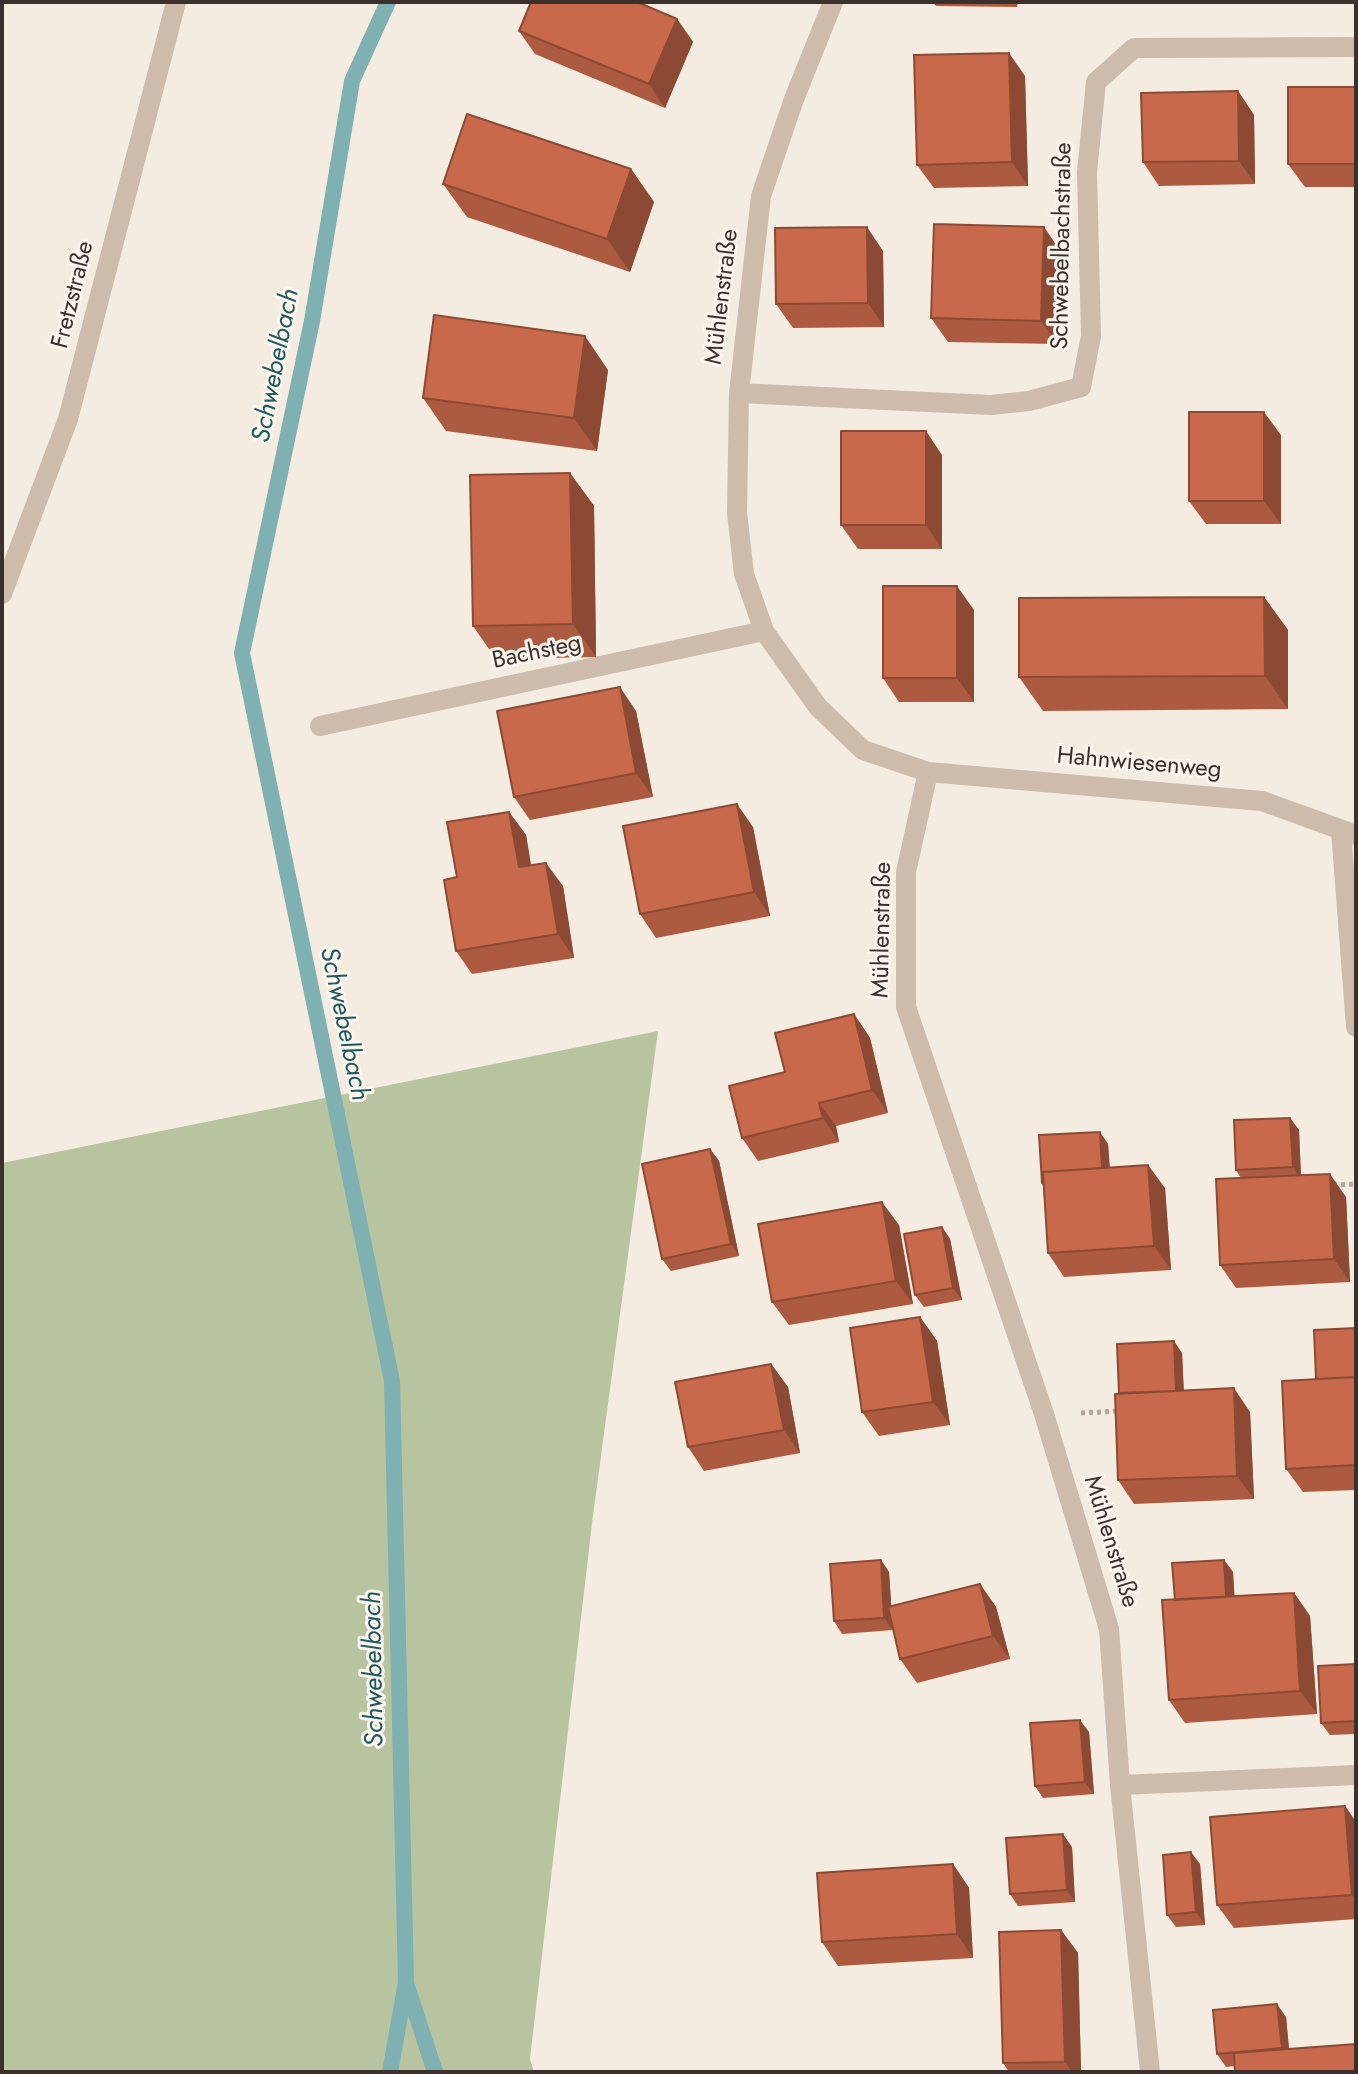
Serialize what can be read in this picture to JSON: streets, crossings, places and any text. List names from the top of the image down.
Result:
{
  "streets": {
    "street": [
      "Schwebelbachstraße",
      "Fretzstraße",
      "Mühlenstraße",
      "Bachsteg",
      "Hahnwiesenweg"
    ]
  },
  "crossings": [
    ["Schwebelbachstraße", "Mühlenstraße"],
    ["Mühlenstraße", "Bachsteg"],
    ["Mühlenstraße", "Hahnwiesenweg"]
  ],
  "water": ["Schwebelbach"]
}
